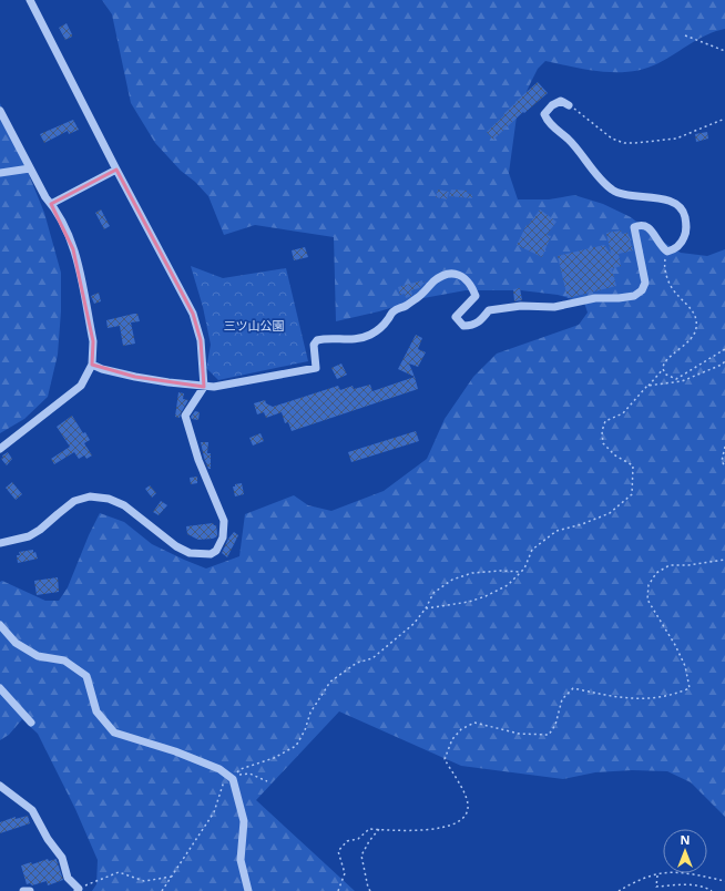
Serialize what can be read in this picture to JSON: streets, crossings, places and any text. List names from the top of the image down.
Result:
{
  "parks": ["三ツ山公園"],
  "north": "top"
}
